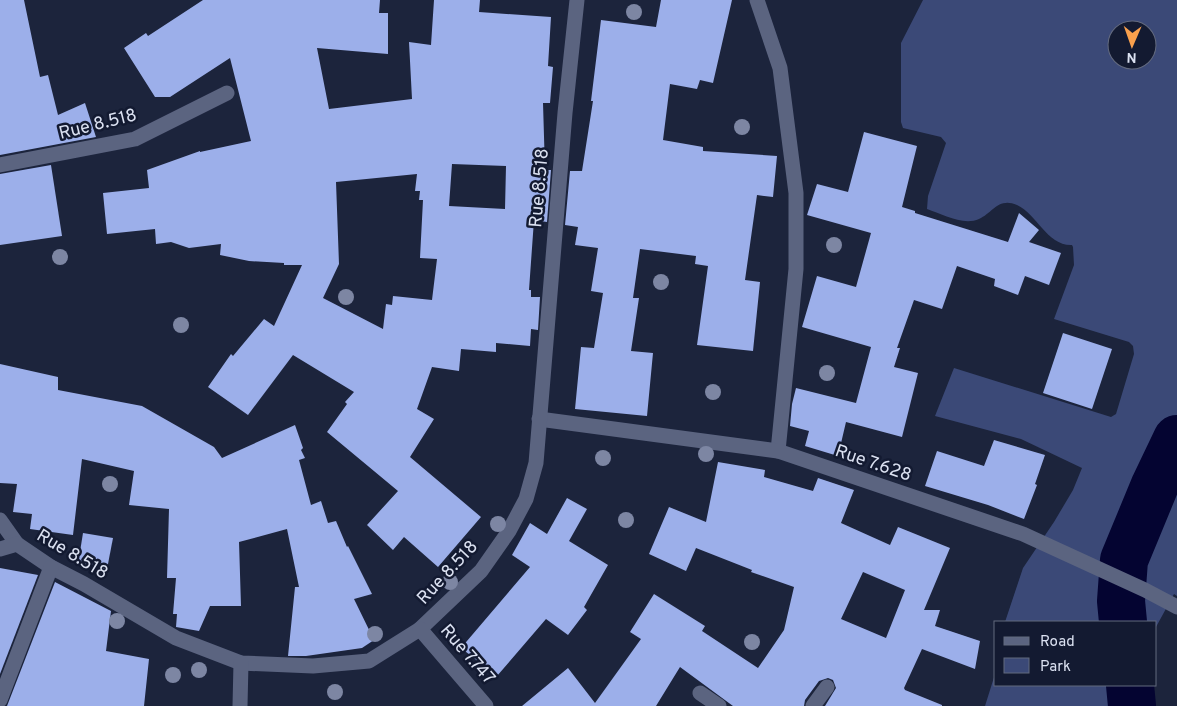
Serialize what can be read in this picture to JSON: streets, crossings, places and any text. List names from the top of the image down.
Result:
{
  "streets": {
    "street": ["Rue 8.518", "Rue 7.628", "Rue 7.747"]
  },
  "crossings": [
    ["Rue 8.518", "Rue 7.628"],
    ["Rue 8.518", "Rue 7.747"]
  ],
  "legend": ["Road", "Park"],
  "north": "bottom"
}
